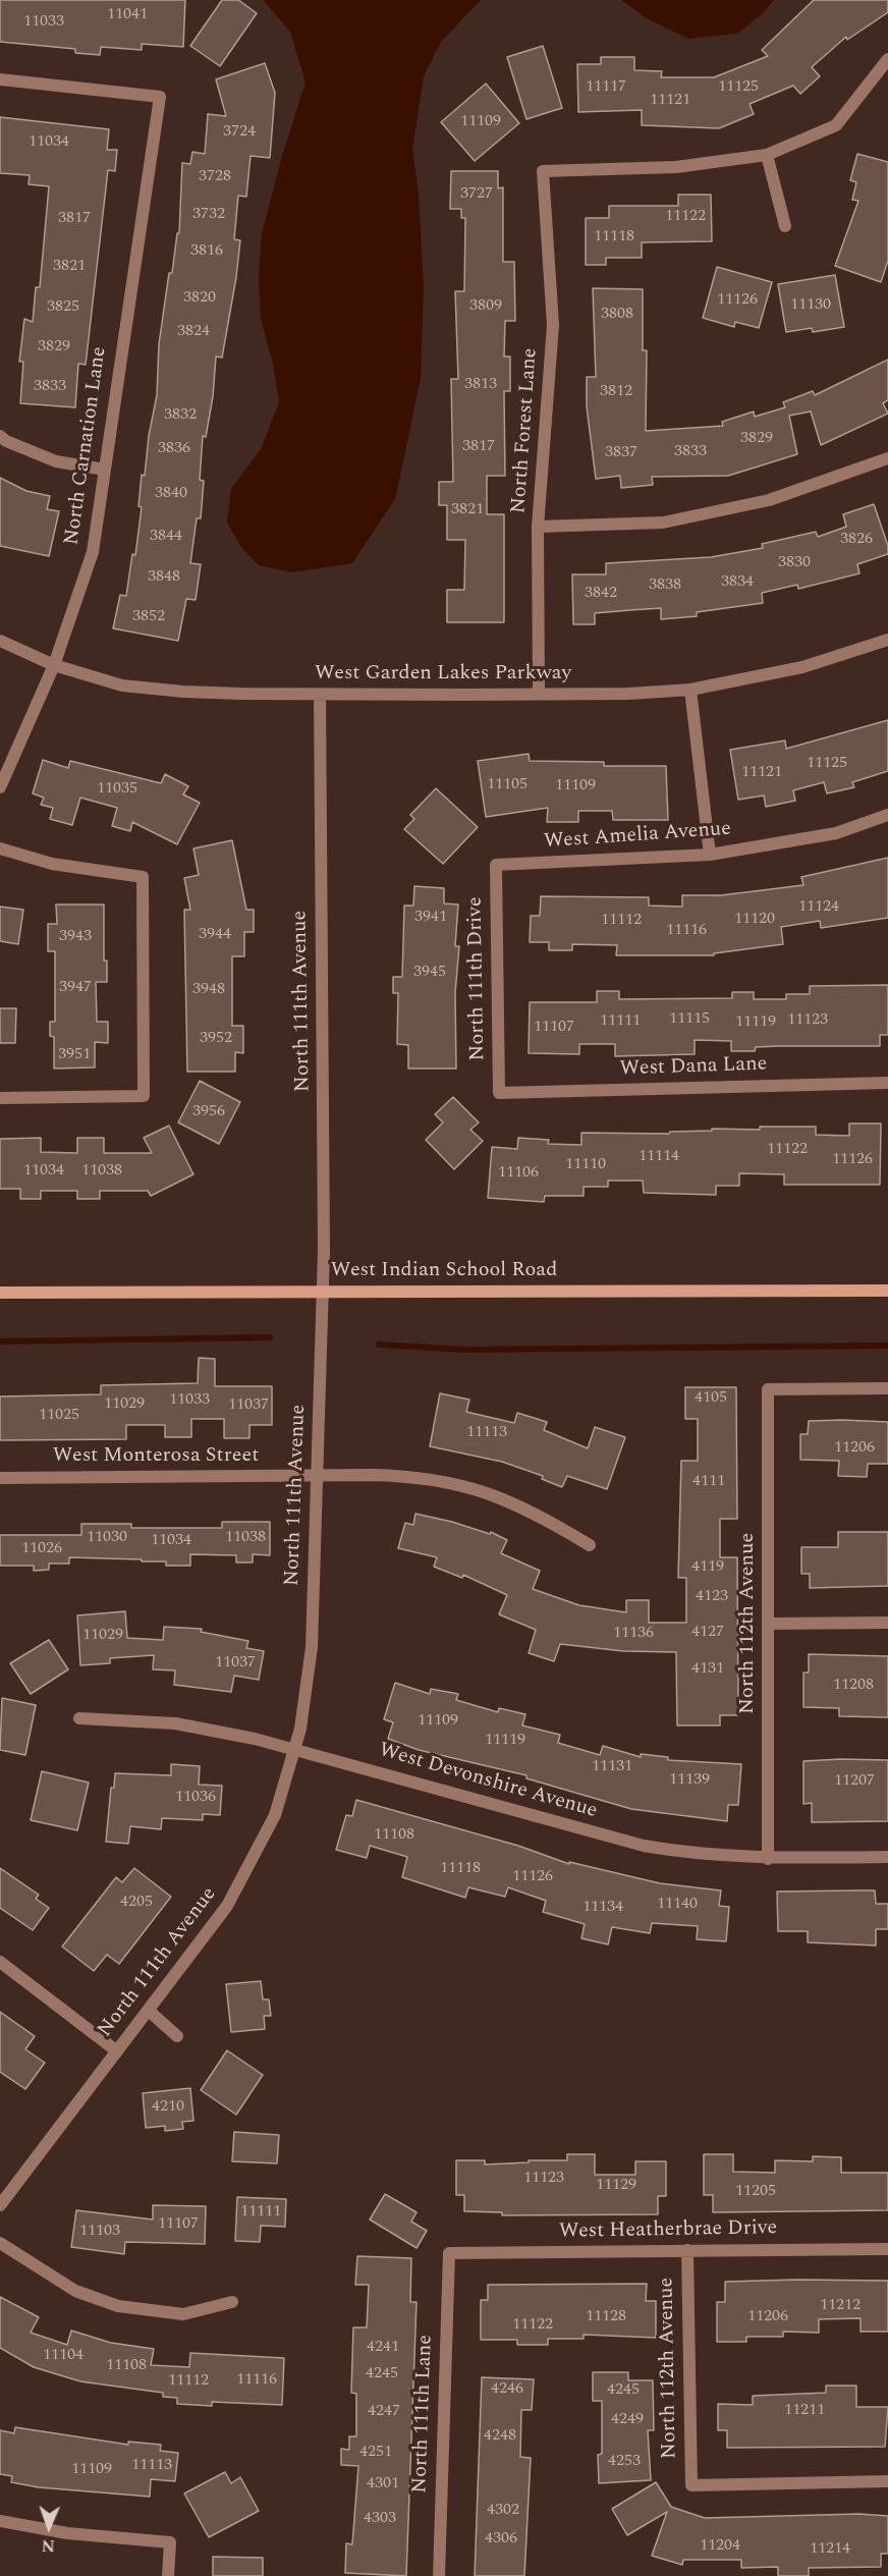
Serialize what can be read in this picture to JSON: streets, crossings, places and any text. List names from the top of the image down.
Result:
{
  "streets": {
    "main road": ["West Indian School Road"],
    "street": [
      "North Forest Lane",
      "North Carnation Lane",
      "West Garden Lakes Parkway",
      "West Amelia Avenue",
      "North 111th Drive",
      "North 111th Avenue",
      "West Dana Lane",
      "West Monterosa Street",
      "North 112th Avenue",
      "West Devonshire Avenue",
      "West Heatherbrae Drive",
      "North 111th Lane"
    ]
  },
  "crossings": [
    ["North Forest Lane", "West Garden Lakes Parkway"],
    ["North Carnation Lane", "West Garden Lakes Parkway"],
    ["West Garden Lakes Parkway", "North 111th Avenue"],
    ["West Amelia Avenue", "North 111th Drive"],
    ["North 111th Drive", "West Dana Lane"],
    ["North 111th Avenue", "West Indian School Road"],
    ["North 111th Avenue", "West Monterosa Street"],
    ["North 111th Avenue", "West Devonshire Avenue"],
    ["North 112th Avenue", "West Devonshire Avenue"],
    ["North 112th Avenue", "West Heatherbrae Drive"],
    ["West Heatherbrae Drive", "North 111th Lane"]
  ],
  "house_numbers": [
    "11041",
    "11033",
    "11117",
    "11125",
    "11121",
    "11109",
    "3724",
    "11034",
    "3728",
    "3727",
    "3732",
    "11122",
    "3817",
    "11118",
    "3816",
    "3821",
    "3820",
    "11126",
    "11130",
    "3809",
    "3825",
    "3808",
    "3824",
    "3829",
    "3813",
    "3833",
    "3812",
    "3832",
    "3829",
    "3817",
    "3836",
    "3833",
    "3837",
    "3840",
    "3821",
    "3844",
    "3826",
    "3830",
    "3848",
    "3834",
    "3838",
    "3842",
    "3852",
    "11125",
    "11121",
    "11105",
    "11109",
    "11035",
    "11124",
    "3941",
    "11120",
    "11112",
    "11116",
    "3944",
    "3943",
    "3945",
    "3947",
    "3948",
    "11115",
    "11123",
    "11111",
    "11119",
    "11107",
    "3952",
    "3951",
    "3956",
    "11122",
    "11114",
    "11126",
    "11110",
    "11034",
    "11038",
    "11106",
    "4105",
    "11033",
    "11029",
    "11037",
    "11025",
    "11113",
    "11206",
    "4111",
    "11030",
    "11038",
    "11034",
    "11026",
    "4119",
    "4123",
    "4127",
    "11136",
    "11029",
    "11037",
    "4131",
    "11208",
    "11109",
    "11119",
    "11131",
    "11139",
    "11207",
    "11036",
    "11108",
    "11118",
    "11126",
    "4205",
    "11140",
    "11134",
    "4210",
    "11123",
    "11129",
    "11205",
    "11111",
    "11107",
    "11103",
    "11212",
    "11128",
    "11206",
    "11122",
    "4241",
    "11104",
    "11108",
    "4245",
    "11116",
    "11112",
    "4246",
    "4245",
    "11211",
    "4247",
    "4249",
    "4248",
    "4251",
    "4253",
    "11113",
    "11109",
    "4301",
    "4302",
    "4303",
    "4306",
    "11204",
    "11214"
  ],
  "north": "bottom"
}
